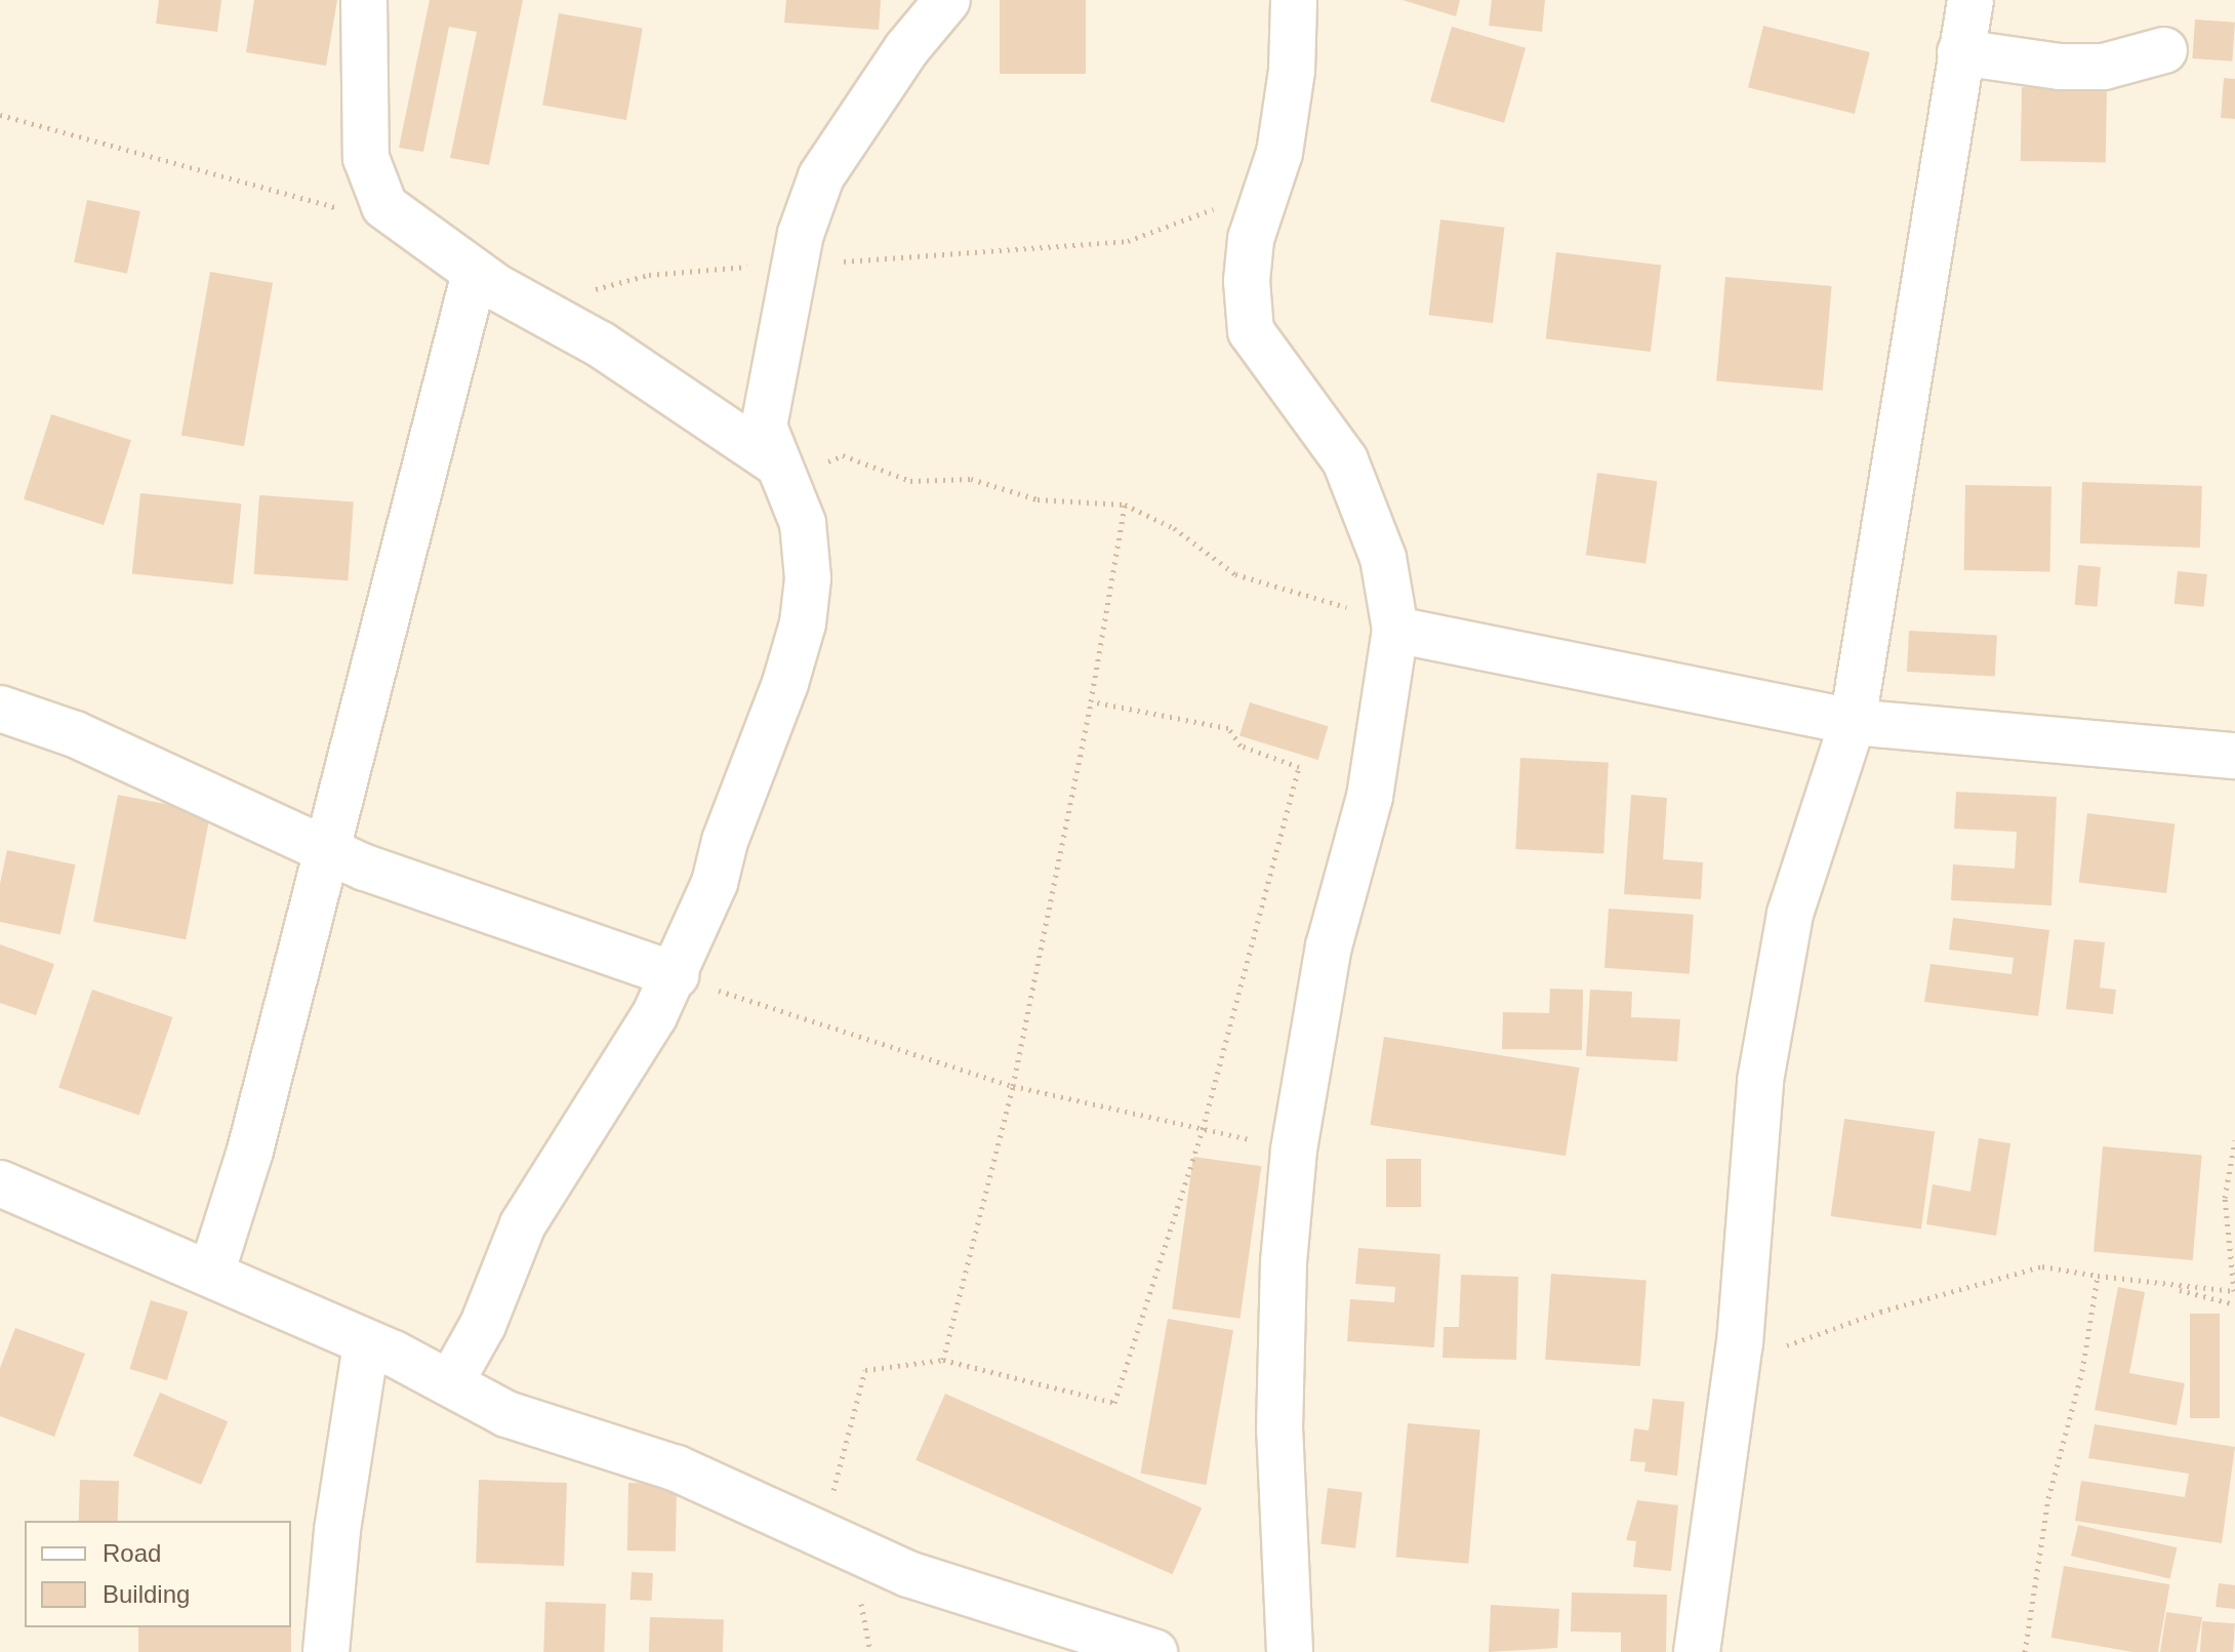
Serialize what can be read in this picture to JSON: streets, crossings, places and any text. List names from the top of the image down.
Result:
{
  "legend": ["Road", "Building"]
}
